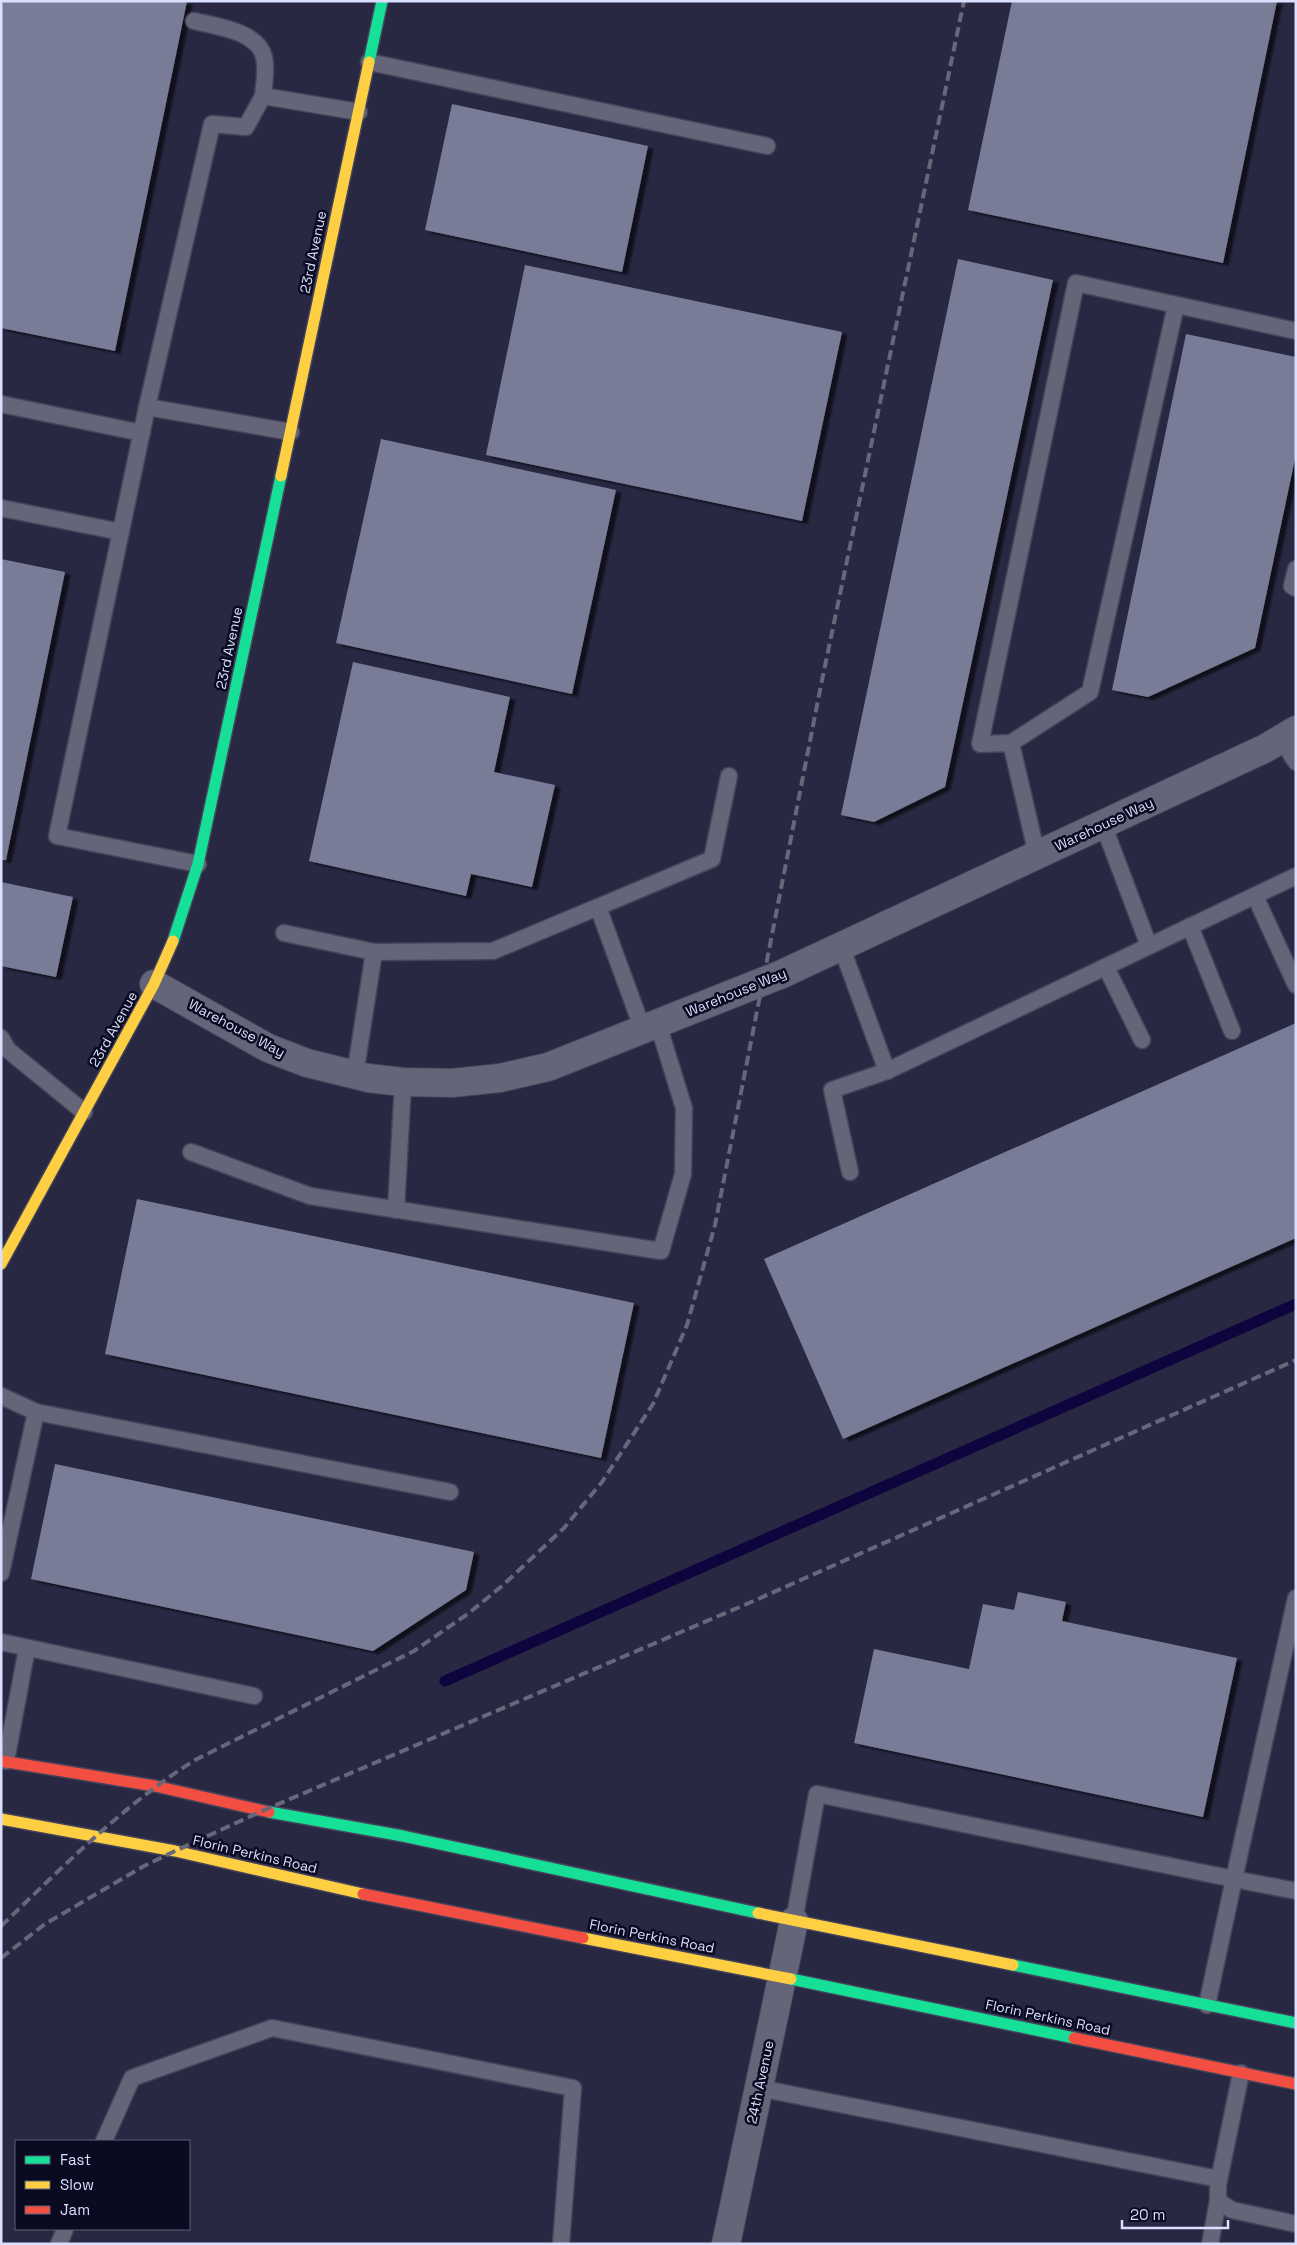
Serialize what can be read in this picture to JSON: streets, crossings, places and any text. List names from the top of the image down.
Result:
{
  "streets": {
    "main road": ["23rd Avenue", "Florin Perkins Road"],
    "street": ["Warehouse Way", "24th Avenue"]
  },
  "crossings": [
    ["23rd Avenue", "Warehouse Way"],
    ["Florin Perkins Road", "24th Avenue"]
  ],
  "legend": ["Fast", "Slow", "Jam"],
  "scale_bar": "20 m"
}
